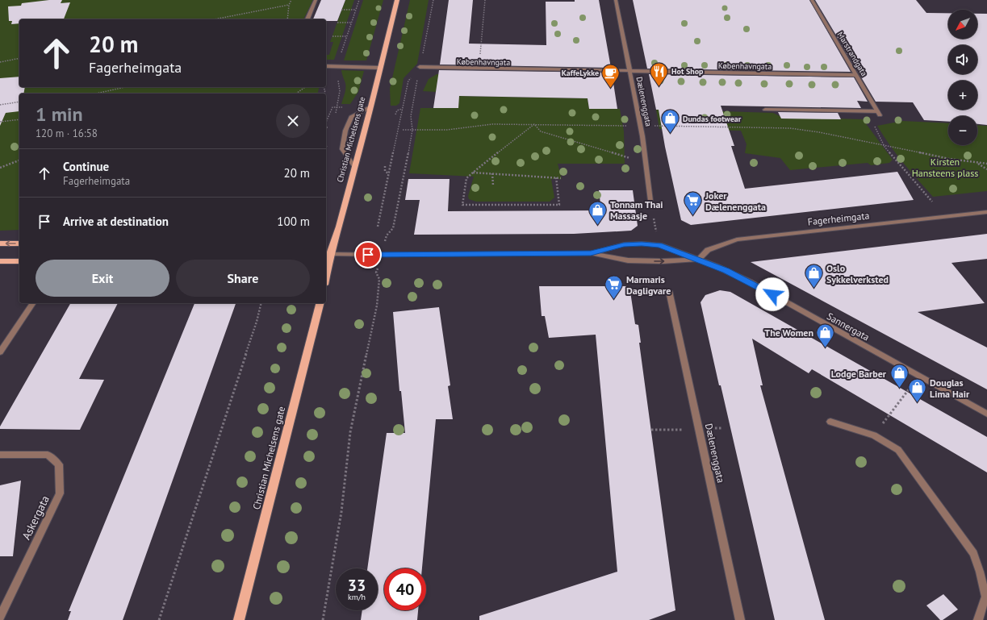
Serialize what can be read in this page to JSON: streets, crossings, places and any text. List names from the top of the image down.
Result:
{
  "streets": {
    "main road": ["Christian Michelsens gate"],
    "street": [
      "Marstrandgata",
      "Københavngata",
      "Dælenenggata",
      "Fagerheimgata",
      "Sannergata",
      "Askergata"
    ]
  },
  "crossings": [
    ["Marstrandgata", "Københavngata"],
    ["Københavngata", "Dælenenggata"],
    ["Fagerheimgata", "Sannergata"]
  ],
  "parks": ["Kirsten Hansteens plass"],
  "places": {
    "restaurant": ["Hot Shop"],
    "cafe": ["KaffeLykke"],
    "shop": [
      "Dundas footwear",
      "Tonnam Thai Massasje",
      "Oslo Sykkelverksted",
      "The Women",
      "Lodge Barber",
      "Douglas Lima Hair"
    ],
    "supermarket": ["Joker Dælenenggata", "Marmaris Dagligvare"]
  },
  "north": "bottom left",
  "page": {
    "map_buttons": ["+", "−"],
    "turn": ["20 m", "Fagerheimgata"],
    "heading": ["1 min", "120 m · 16:58"],
    "list": [
      {
        "name": "Continue",
        "note": "Fagerheimgata",
        "value": "20 m"
      },
      {
        "name": "Arrive at destination",
        "value": "100 m"
      }
    ],
    "buttons": ["Exit", "Share"],
    "speed": "33 km/h",
    "limit": "40"
  }
}
